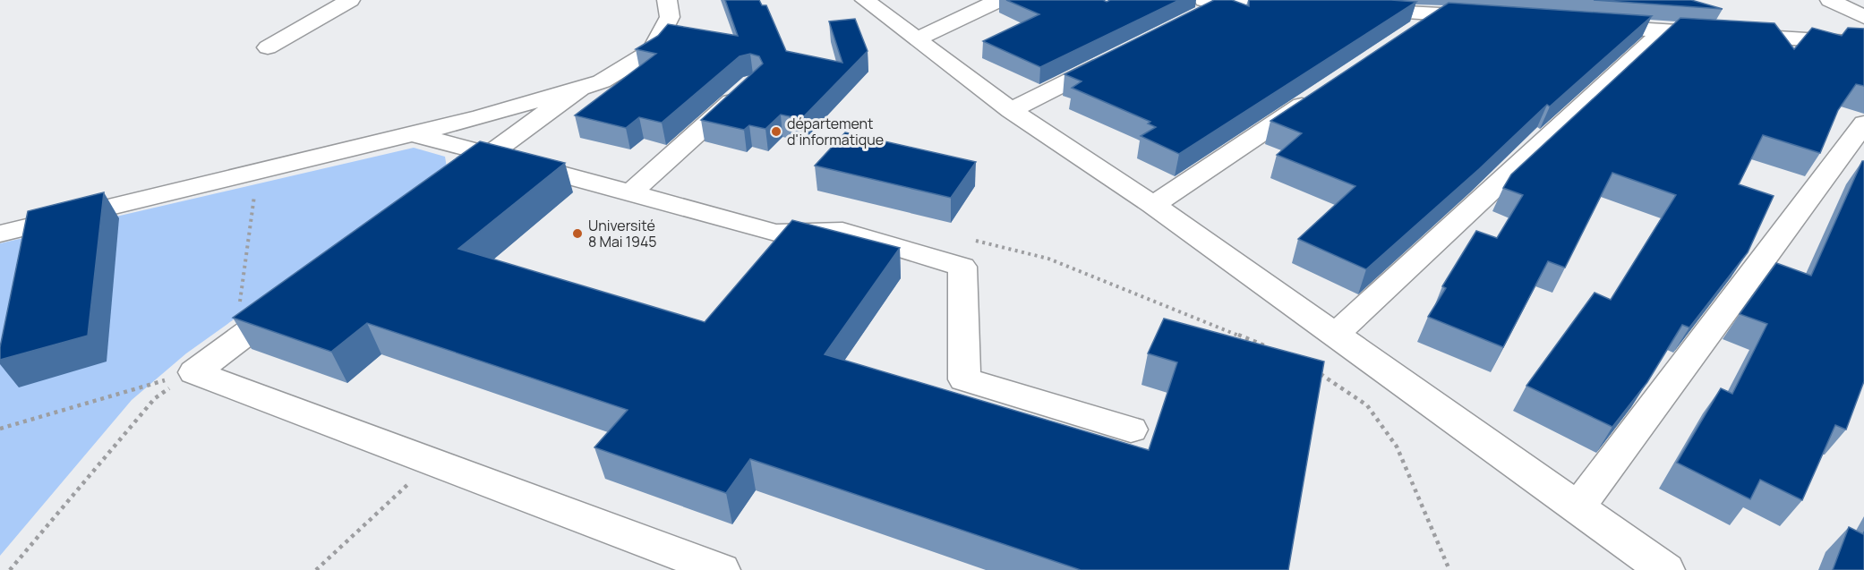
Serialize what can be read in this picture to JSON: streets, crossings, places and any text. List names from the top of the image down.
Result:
{
  "places": ["département d'informatique", "Université 8 Mai 1945"]
}
